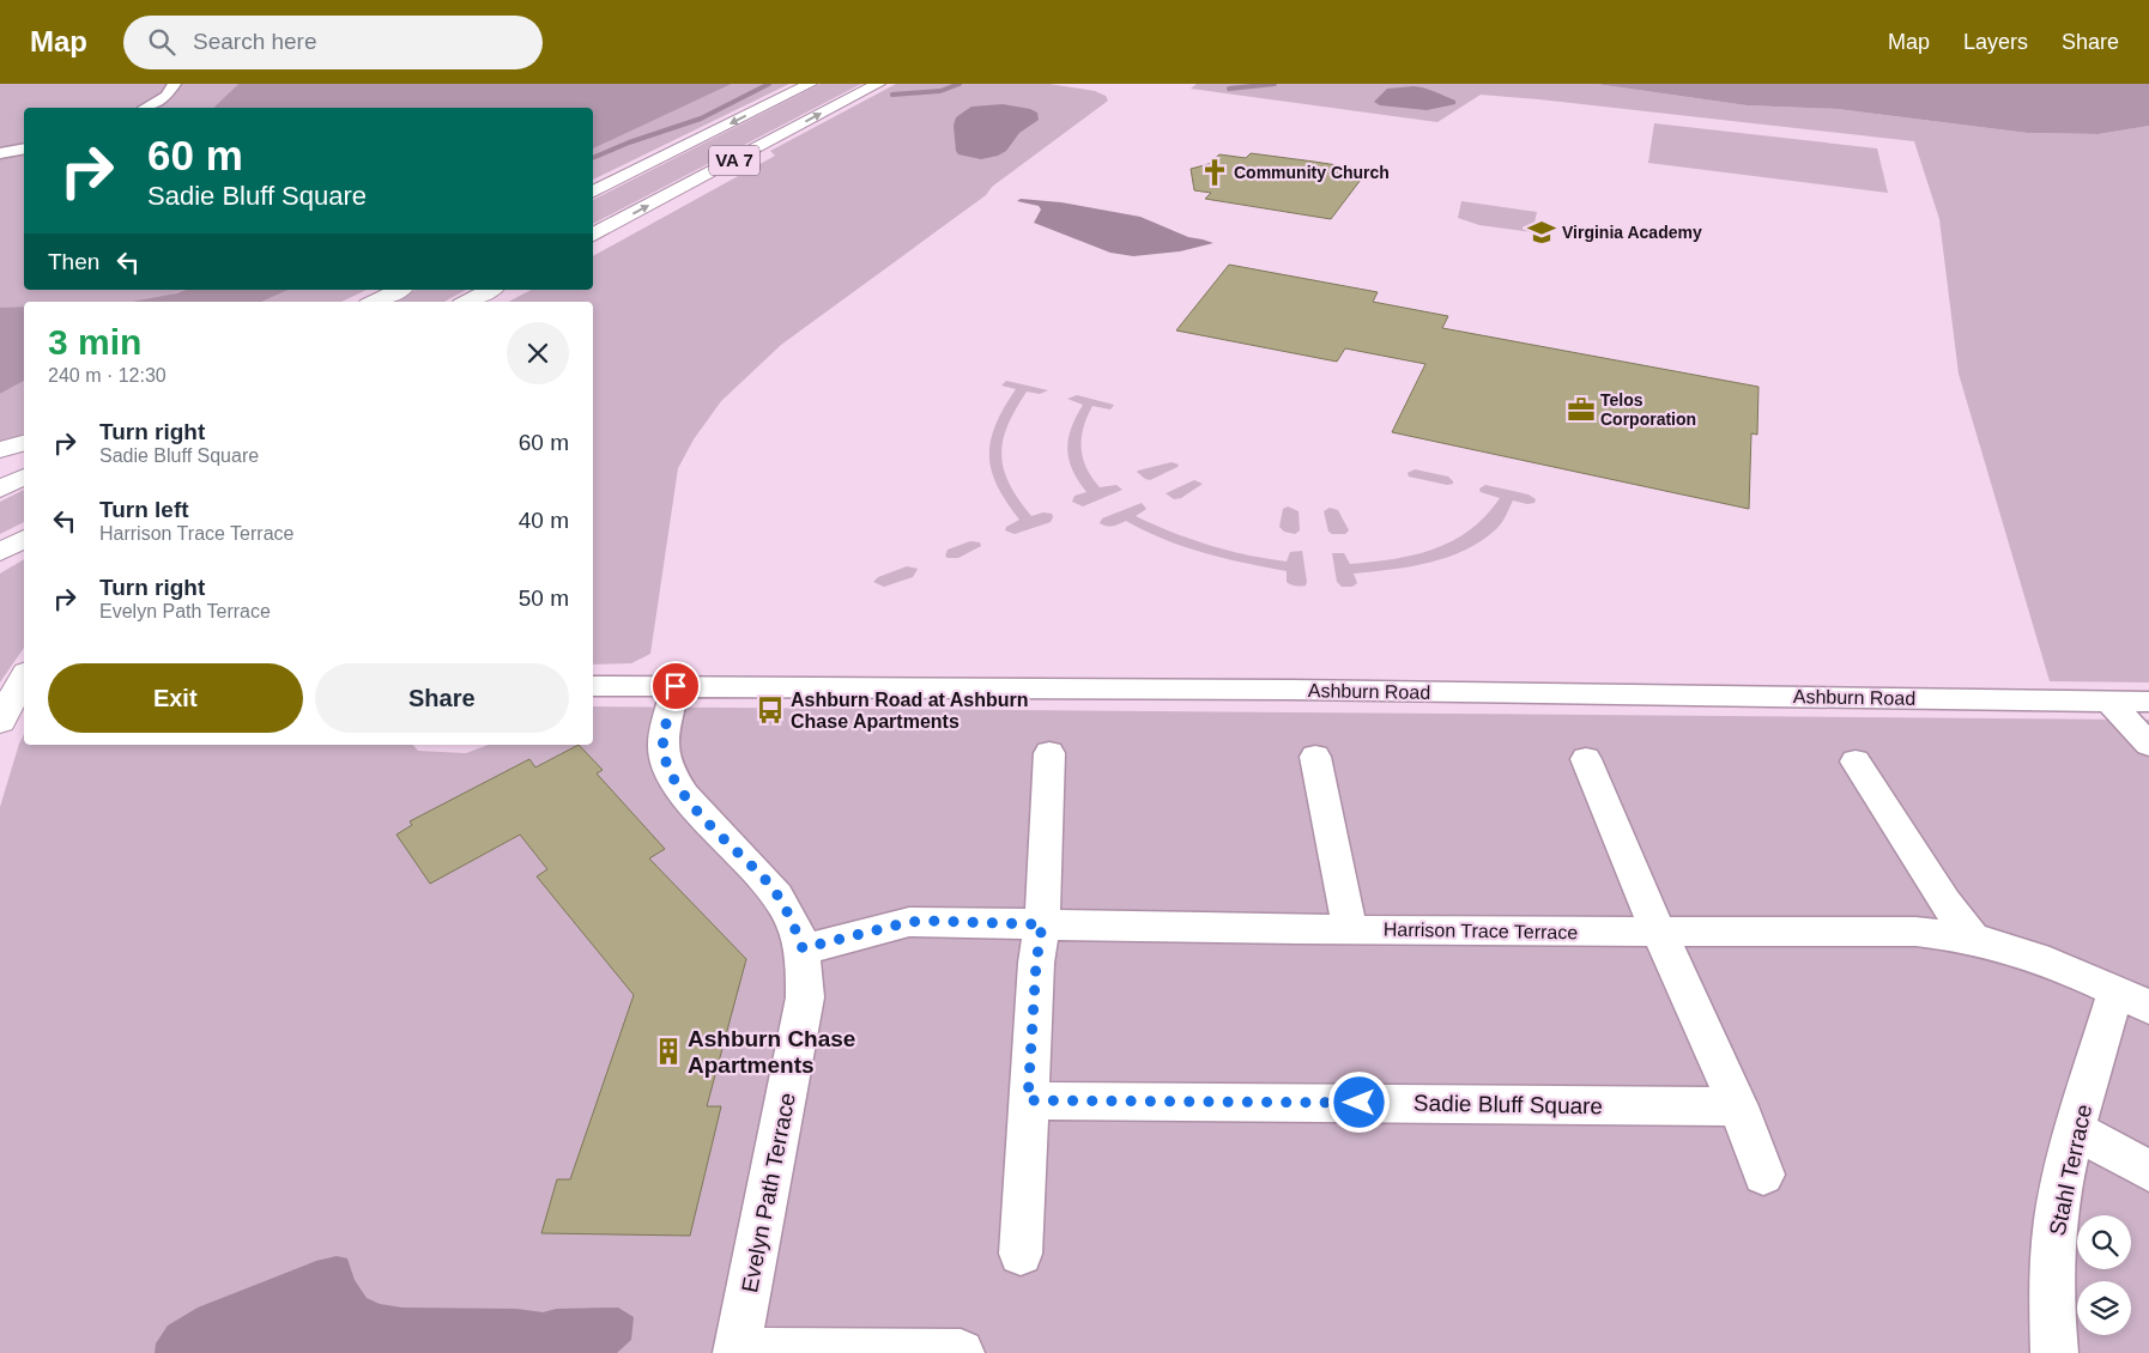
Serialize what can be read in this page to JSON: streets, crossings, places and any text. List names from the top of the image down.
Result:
{
  "streets": {
    "highway": ["VA 7"],
    "street": [
      "Ashburn Road",
      "Harrison Trace Terrace",
      "Sadie Bluff Square",
      "Stahl Terrace",
      "Evelyn Path Terrace"
    ]
  },
  "crossings": [
    ["Ashburn Road", "Evelyn Path Terrace"],
    ["Harrison Trace Terrace", "Stahl Terrace"],
    ["Harrison Trace Terrace", "Evelyn Path Terrace"]
  ],
  "places": {
    "church": ["Community Church"],
    "school or university": ["Virginia Academy"],
    "office": ["Telos Corporation"],
    "bus stop": ["Ashburn Road at Ashburn Chase Apartments"],
    "building": ["Ashburn Chase Apartments"]
  },
  "page": {
    "header": "Map",
    "search": "Search here",
    "nav": ["Map", "Layers", "Share"],
    "turn": ["60 m", "Sadie Bluff Square"],
    "then": "Then",
    "heading": ["3 min", "240 m · 12:30"],
    "list": [
      {
        "name": "Turn right",
        "note": "Sadie Bluff Square",
        "value": "60 m"
      },
      {
        "name": "Turn left",
        "note": "Harrison Trace Terrace",
        "value": "40 m"
      },
      {
        "name": "Turn right",
        "note": "Evelyn Path Terrace",
        "value": "50 m"
      }
    ],
    "buttons": ["Exit", "Share"]
  }
}
